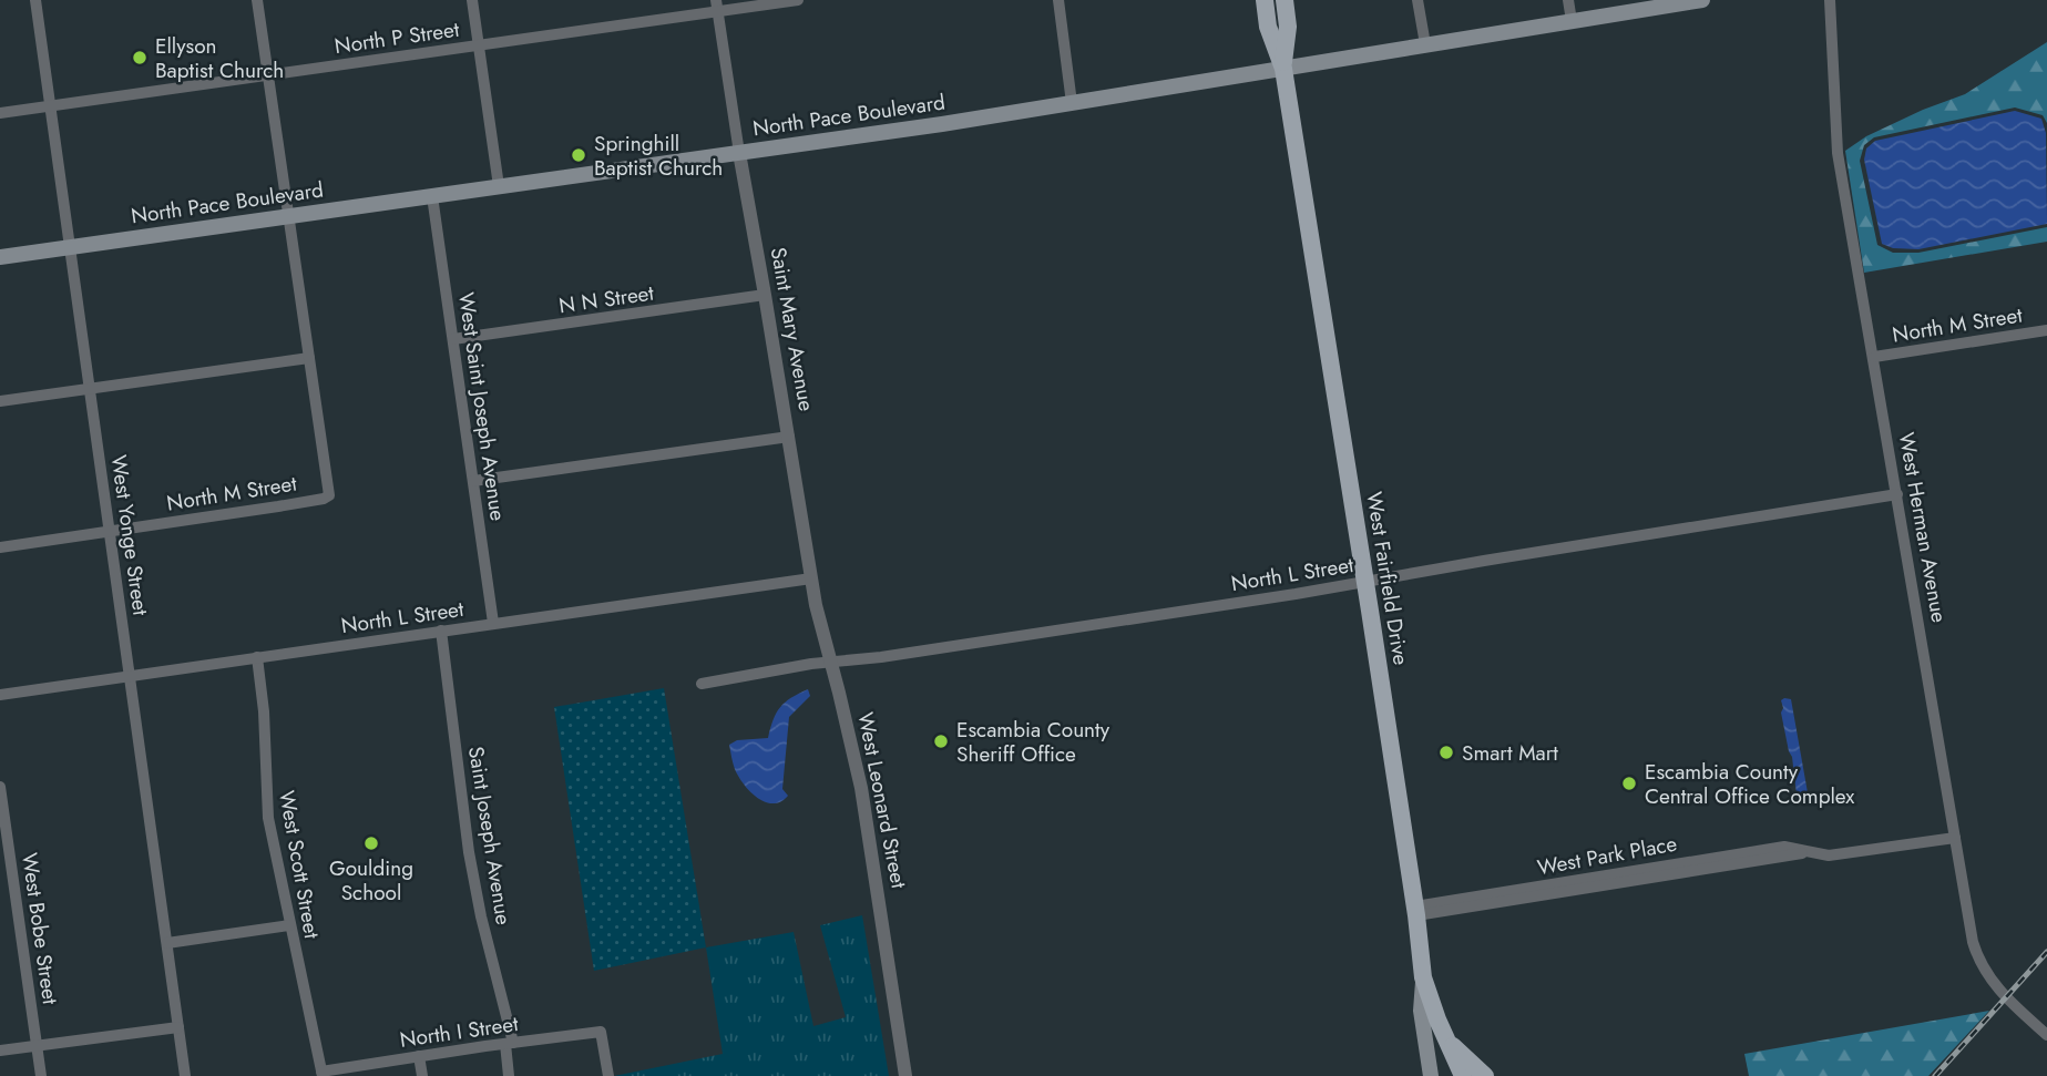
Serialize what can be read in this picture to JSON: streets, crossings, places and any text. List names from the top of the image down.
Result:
{
  "streets": {
    "main road": ["North Pace Boulevard", "West Fairfield Drive"],
    "street": [
      "North P Street",
      "N N Street",
      "North M Street",
      "Saint Mary Avenue",
      "West Saint Joseph Avenue",
      "West Herman Avenue",
      "West Yonge Street",
      "North L Street",
      "West Leonard Street",
      "Saint Joseph Avenue",
      "West Park Place",
      "West Scott Street",
      "West Bobe Street",
      "North I Street"
    ]
  },
  "crossings": [
    ["North P Street", "Saint Mary Avenue"],
    ["North P Street", "West Yonge Street"],
    ["North Pace Boulevard", "Saint Mary Avenue"],
    ["North Pace Boulevard", "West Saint Joseph Avenue"],
    ["North Pace Boulevard", "West Yonge Street"],
    ["North Pace Boulevard", "West Fairfield Drive"],
    ["N N Street", "Saint Mary Avenue"],
    ["N N Street", "West Saint Joseph Avenue"],
    ["North M Street", "West Herman Avenue"],
    ["North M Street", "West Yonge Street"],
    ["Saint Mary Avenue", "North L Street"],
    ["Saint Mary Avenue", "West Leonard Street"],
    ["West Saint Joseph Avenue", "North L Street"],
    ["West Herman Avenue", "North L Street"],
    ["West Herman Avenue", "West Park Place"],
    ["West Yonge Street", "North L Street"],
    ["North L Street", "West Fairfield Drive"],
    ["North L Street", "West Leonard Street"],
    ["North L Street", "Saint Joseph Avenue"],
    ["North L Street", "West Scott Street"],
    ["West Fairfield Drive", "West Park Place"],
    ["Saint Joseph Avenue", "North I Street"],
    ["West Scott Street", "North I Street"]
  ],
  "places": [
    "Ellyson Baptist Church",
    "Springhill Baptist Church",
    "Escambia County Sheriff Office",
    "Smart Mart",
    "Escambia County Central Office Complex",
    "Goulding School"
  ]
}
